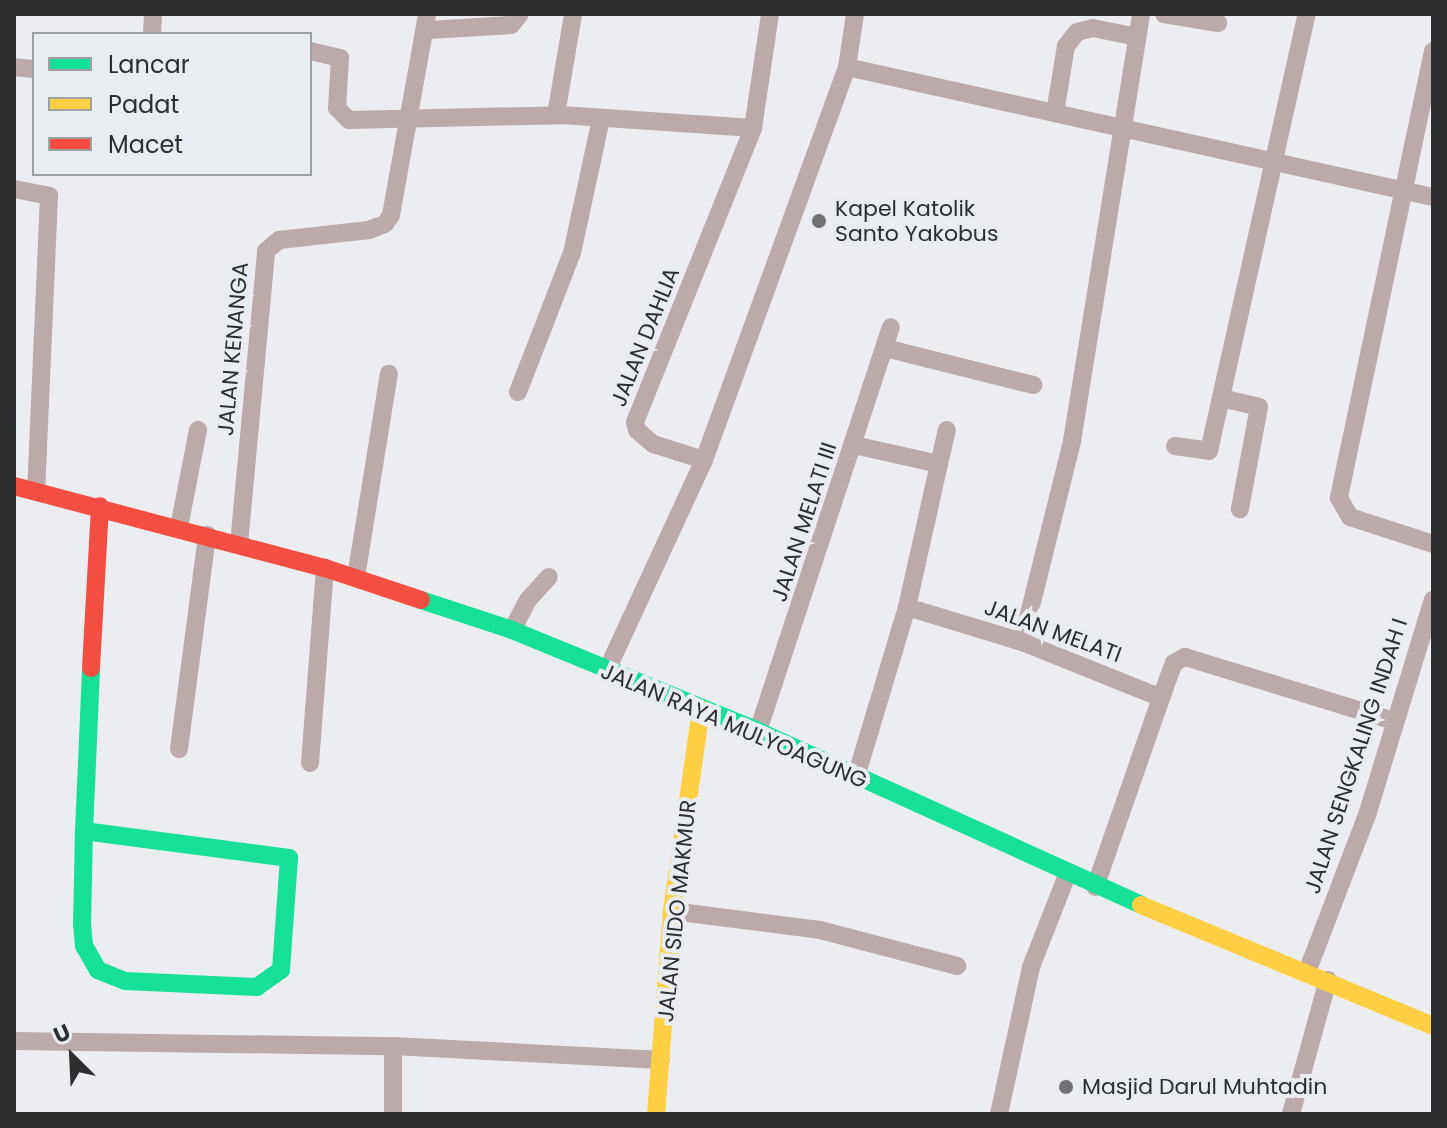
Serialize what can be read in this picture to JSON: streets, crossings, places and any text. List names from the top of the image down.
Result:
{
  "streets": {
    "main road": ["JALAN RAYA MULYOAGUNG", "JALAN SIDO MAKMUR"],
    "street": [
      "JALAN DAHLIA",
      "JALAN KENANGA",
      "JALAN MELATI III",
      "JALAN MELATI",
      "JALAN SENGKALING INDAH I"
    ]
  },
  "crossings": [
    ["JALAN KENANGA", "JALAN RAYA MULYOAGUNG"],
    ["JALAN MELATI III", "JALAN RAYA MULYOAGUNG"],
    ["JALAN RAYA MULYOAGUNG", "JALAN SENGKALING INDAH I"],
    ["JALAN RAYA MULYOAGUNG", "JALAN SIDO MAKMUR"]
  ],
  "places": ["Kapel Katolik Santo Yakobus", "Masjid Darul Muhtadin"],
  "legend": ["Lancar", "Padat", "Macet"],
  "north": "top left"
}
